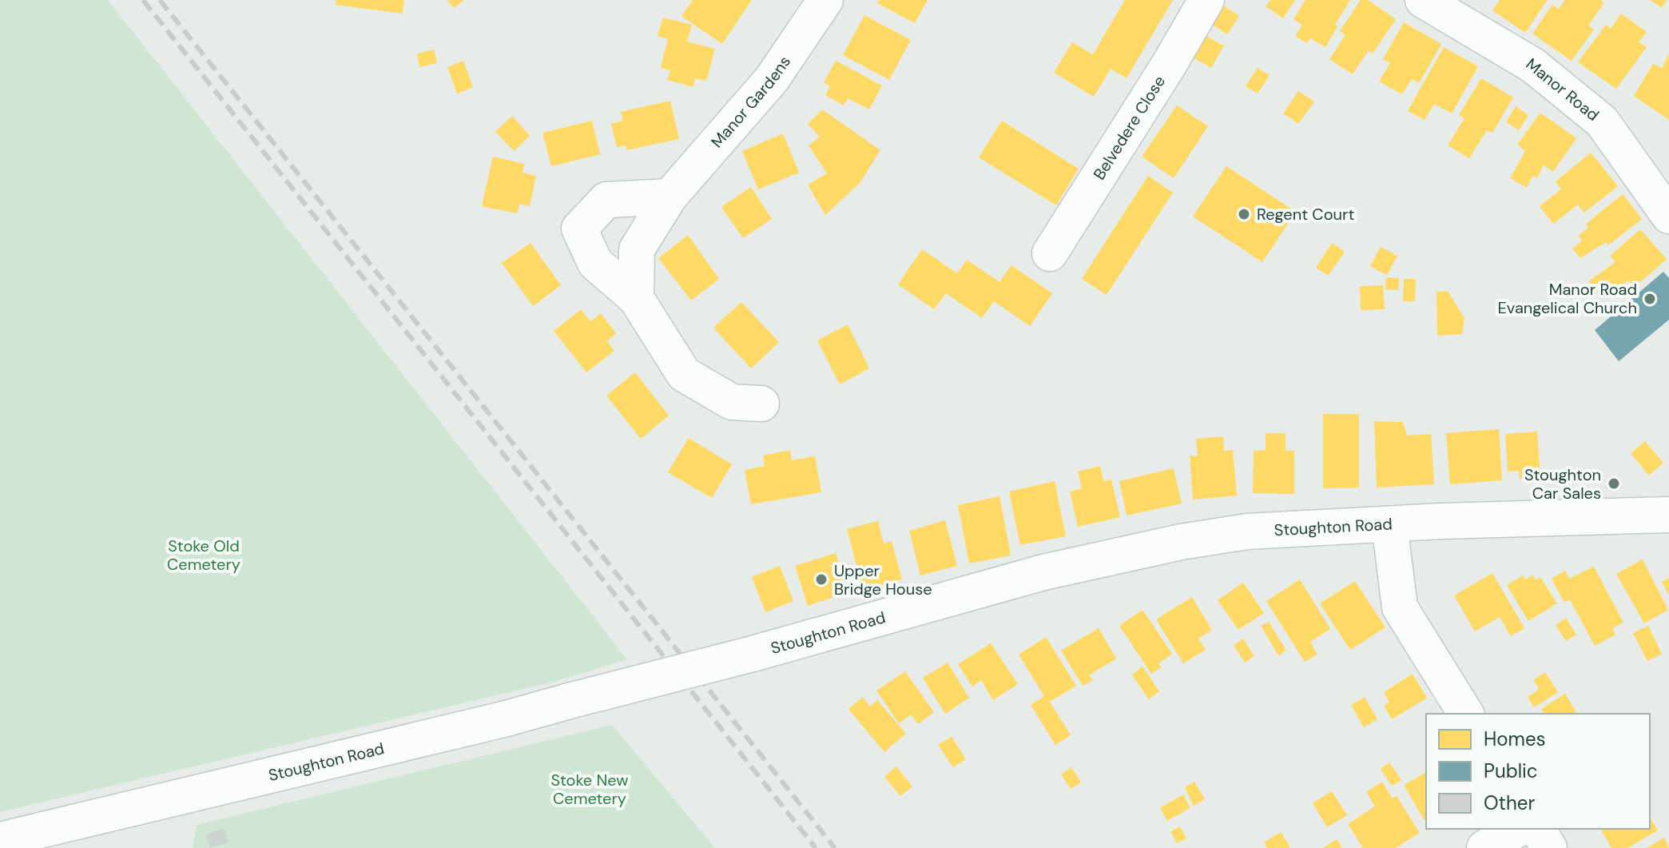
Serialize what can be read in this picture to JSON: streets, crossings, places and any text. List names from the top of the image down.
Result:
{
  "streets": {
    "street": [
      "Manor Road",
      "Manor Gardens",
      "Belvedere Close",
      "Stoughton Road"
    ]
  },
  "parks": ["Stoke Old Cemetery", "Stoke New Cemetery"],
  "places": [
    "Regent Court",
    "Manor Road Evangelical Church",
    "Stoughton Car Sales",
    "Upper Bridge House"
  ],
  "legend": ["Homes", "Public", "Other"]
}
